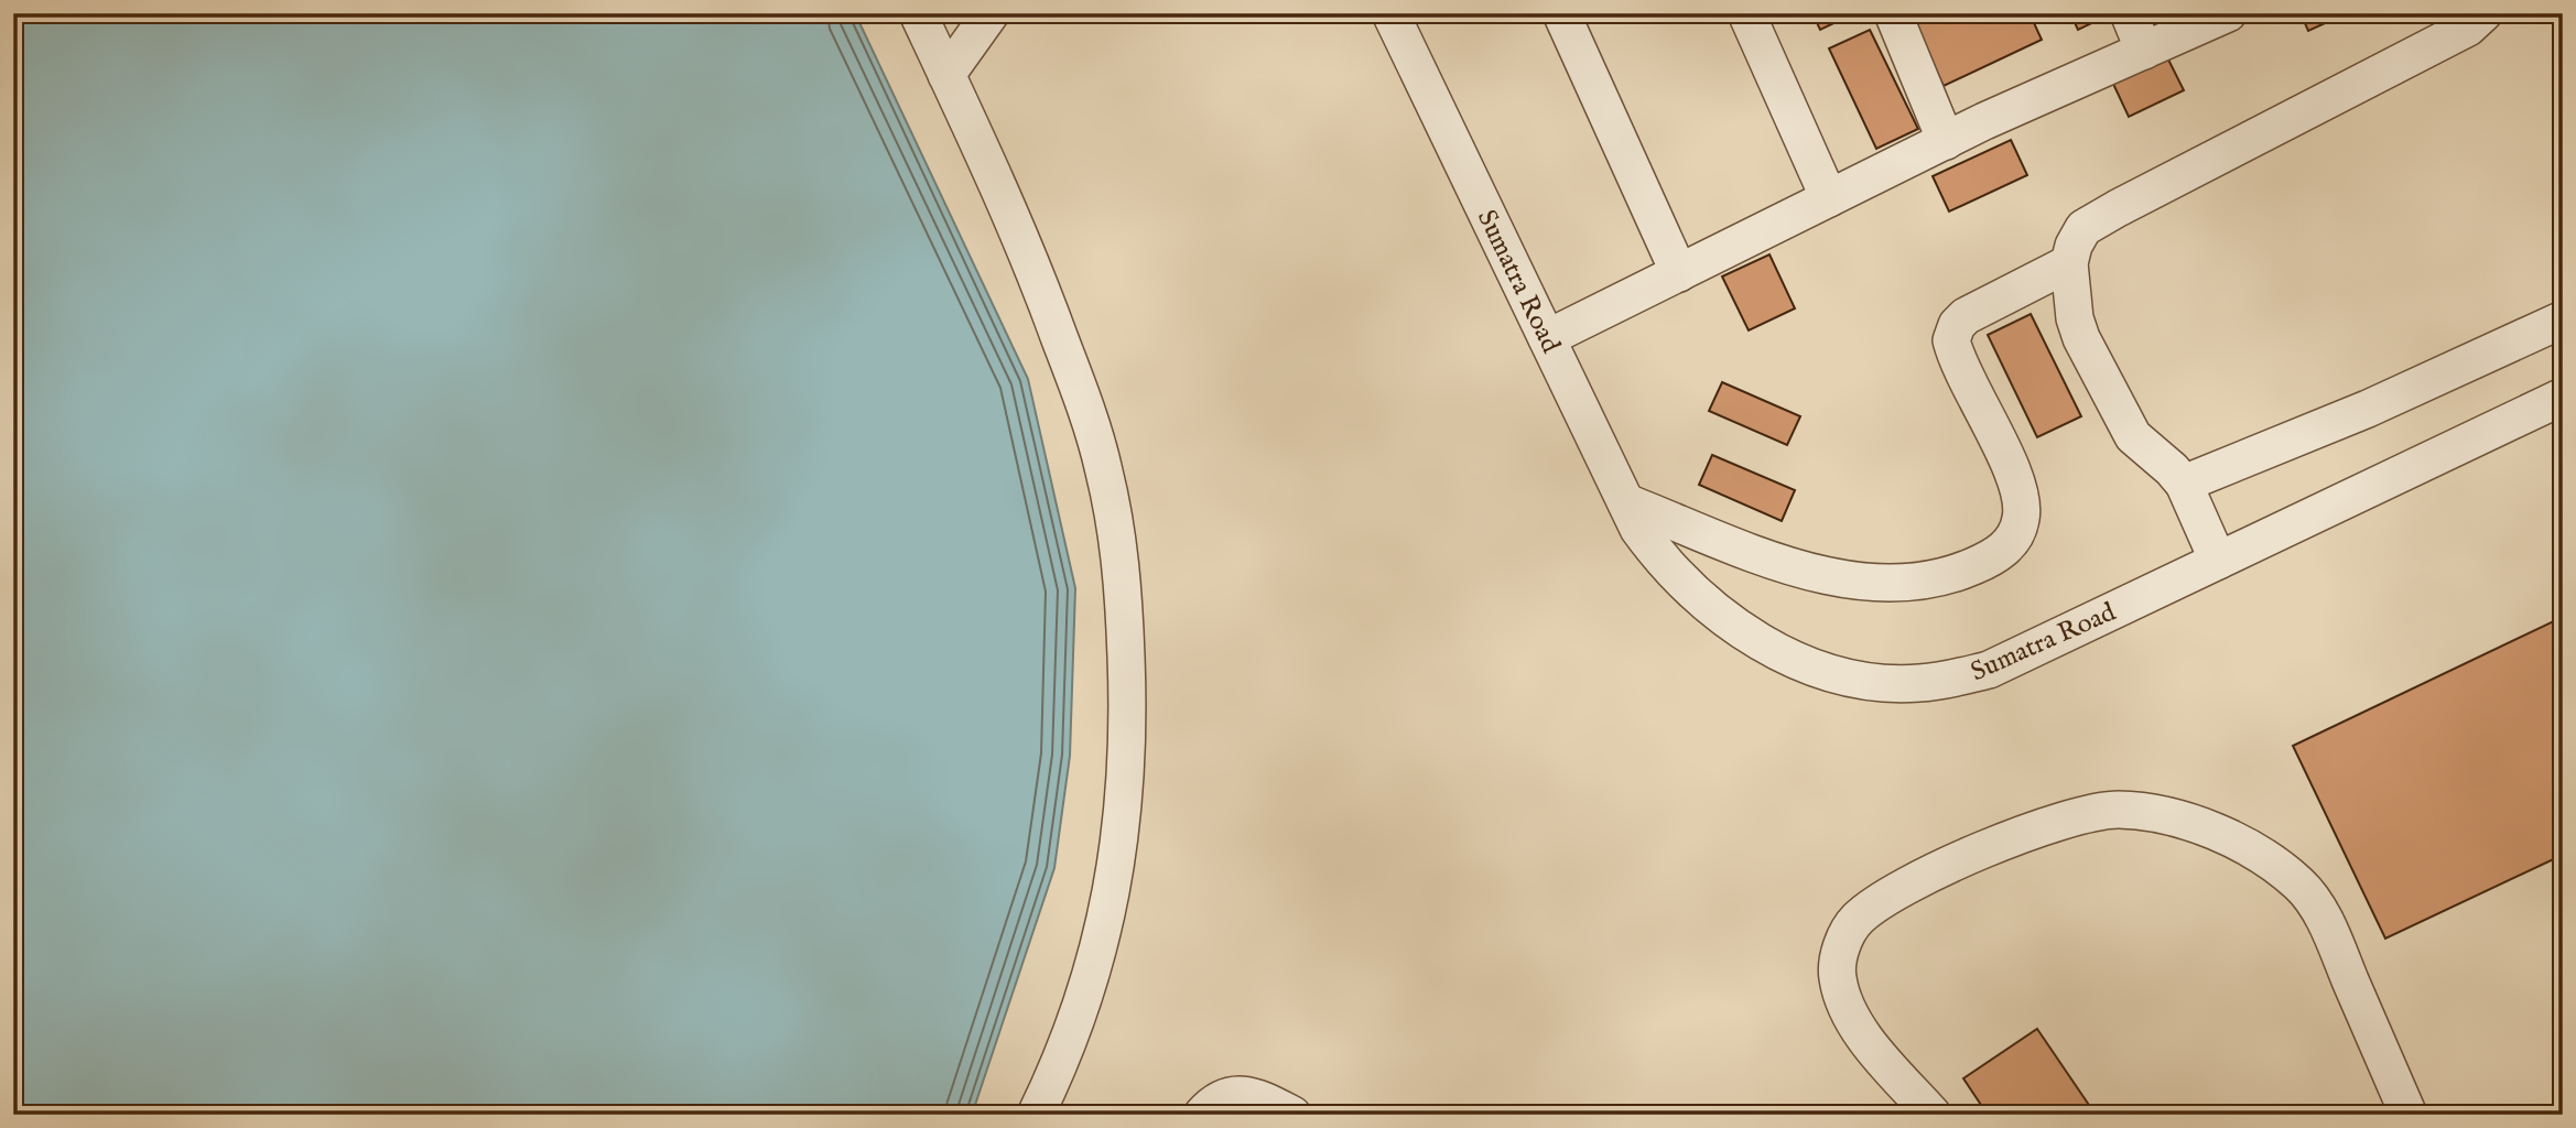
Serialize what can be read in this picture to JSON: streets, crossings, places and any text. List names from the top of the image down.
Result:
{
  "streets": {
    "street": ["Sumatra Road"]
  }
}
